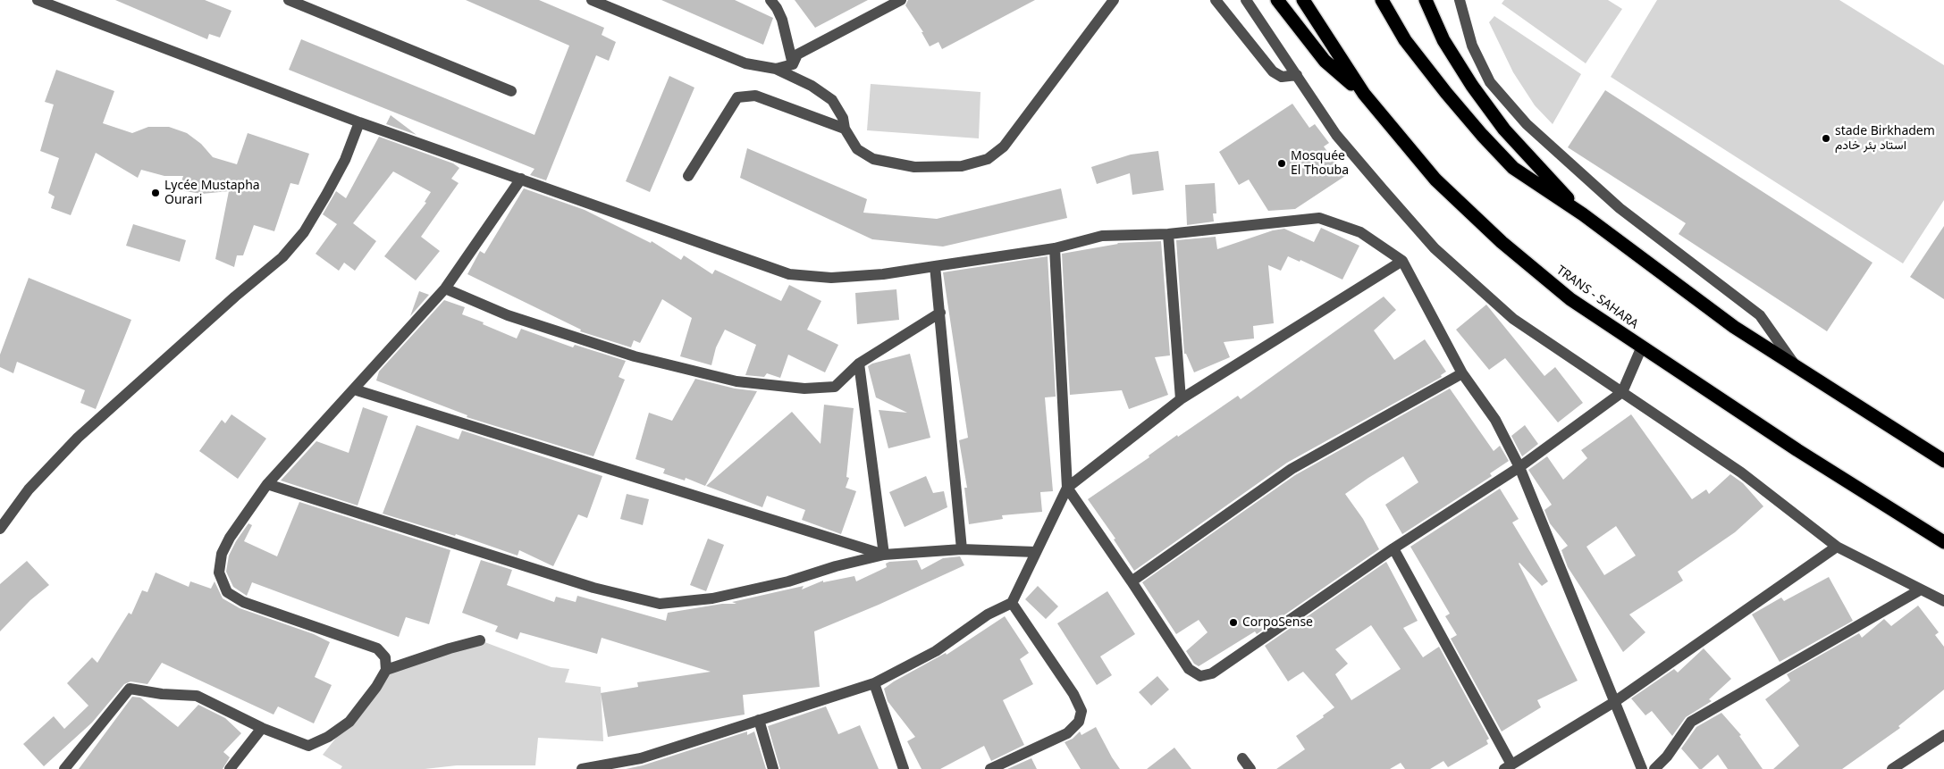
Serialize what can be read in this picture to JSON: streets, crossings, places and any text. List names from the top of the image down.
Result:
{
  "streets": {
    "highway": ["TRANS - SAHARA"]
  },
  "places": [
    "stade Birkhadem استاد بئر خادم",
    "Mosquée El Thouba",
    "Lycée Mustapha Ourari",
    "CorpoSense"
  ]
}
